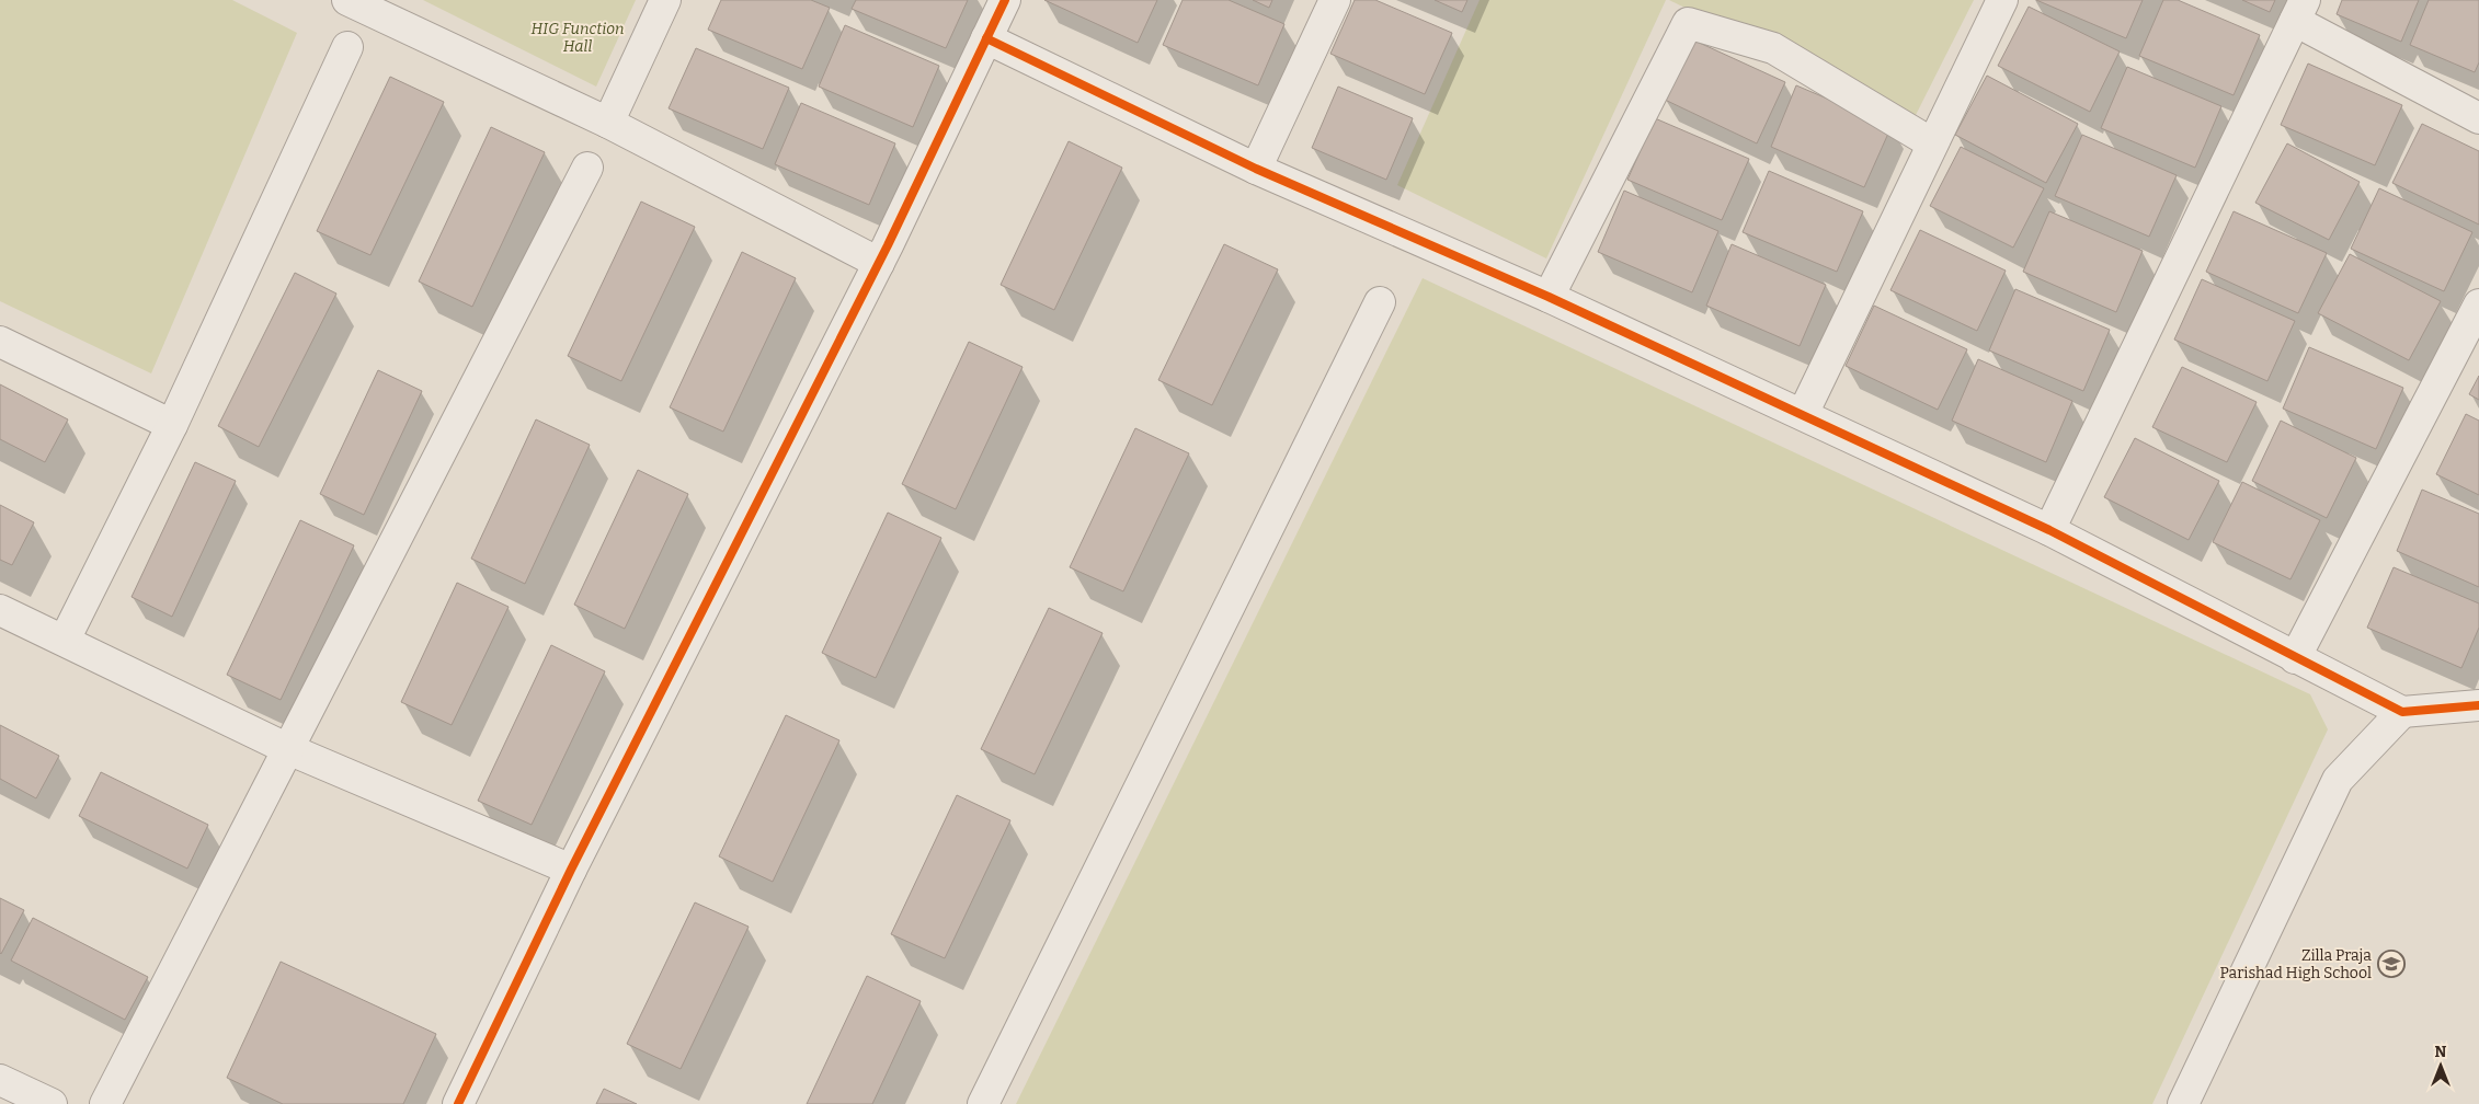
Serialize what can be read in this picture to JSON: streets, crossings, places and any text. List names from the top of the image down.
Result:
{
  "parks": ["HIG Function Hall"],
  "places": {
    "school or university": ["Zilla Praja Parishad High School"]
  },
  "north": "top"
}
